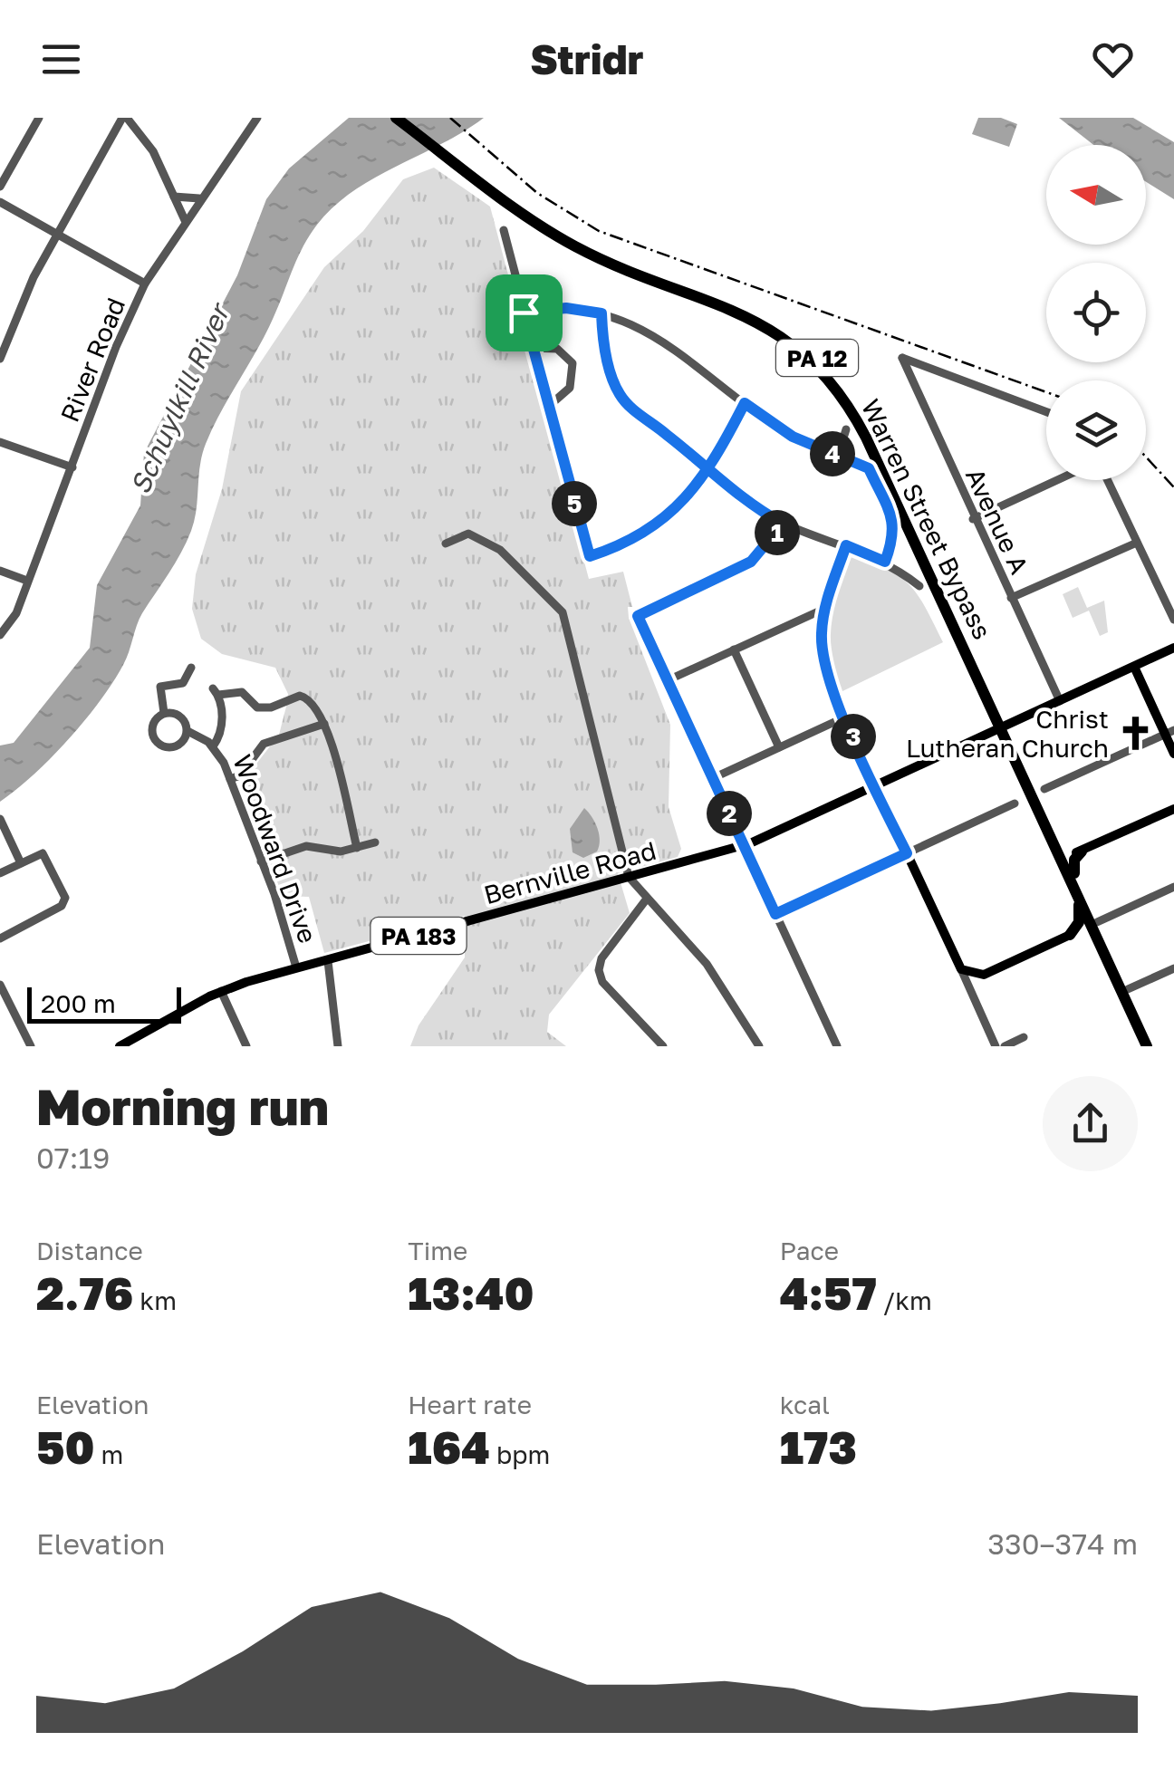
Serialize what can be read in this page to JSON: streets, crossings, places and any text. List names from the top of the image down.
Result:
{
  "streets": {
    "highway": ["PA 12", "Warren Street Bypass"],
    "main road": ["Bernville Road", "PA 183"],
    "street": ["River Road", "Avenue A", "Woodward Drive"]
  },
  "crossings": [
    ["Avenue A", "PA 183"],
    ["Woodward Drive", "Bernville Road"],
    ["Bernville Road", "PA 183"]
  ],
  "water": ["Schuylkill River"],
  "places": {
    "church": ["Christ Lutheran Church"]
  },
  "scale_bar": "200 m",
  "north": "left",
  "page": {
    "header": "Stridr",
    "pins": [
      "4",
      "5",
      "1",
      "3",
      "2"
    ],
    "scale": "200 m",
    "heading": ["Morning run", "07:19"],
    "stats": [
      ["Distance", "2.76 km"],
      ["Time", "13:40"],
      ["Pace", "4:57 /km"],
      ["Elevation", "50 m"],
      ["Heart rate", "164 bpm"],
      ["kcal", "173"]
    ],
    "chart": ["Elevation", "330–374 m"]
  }
}
